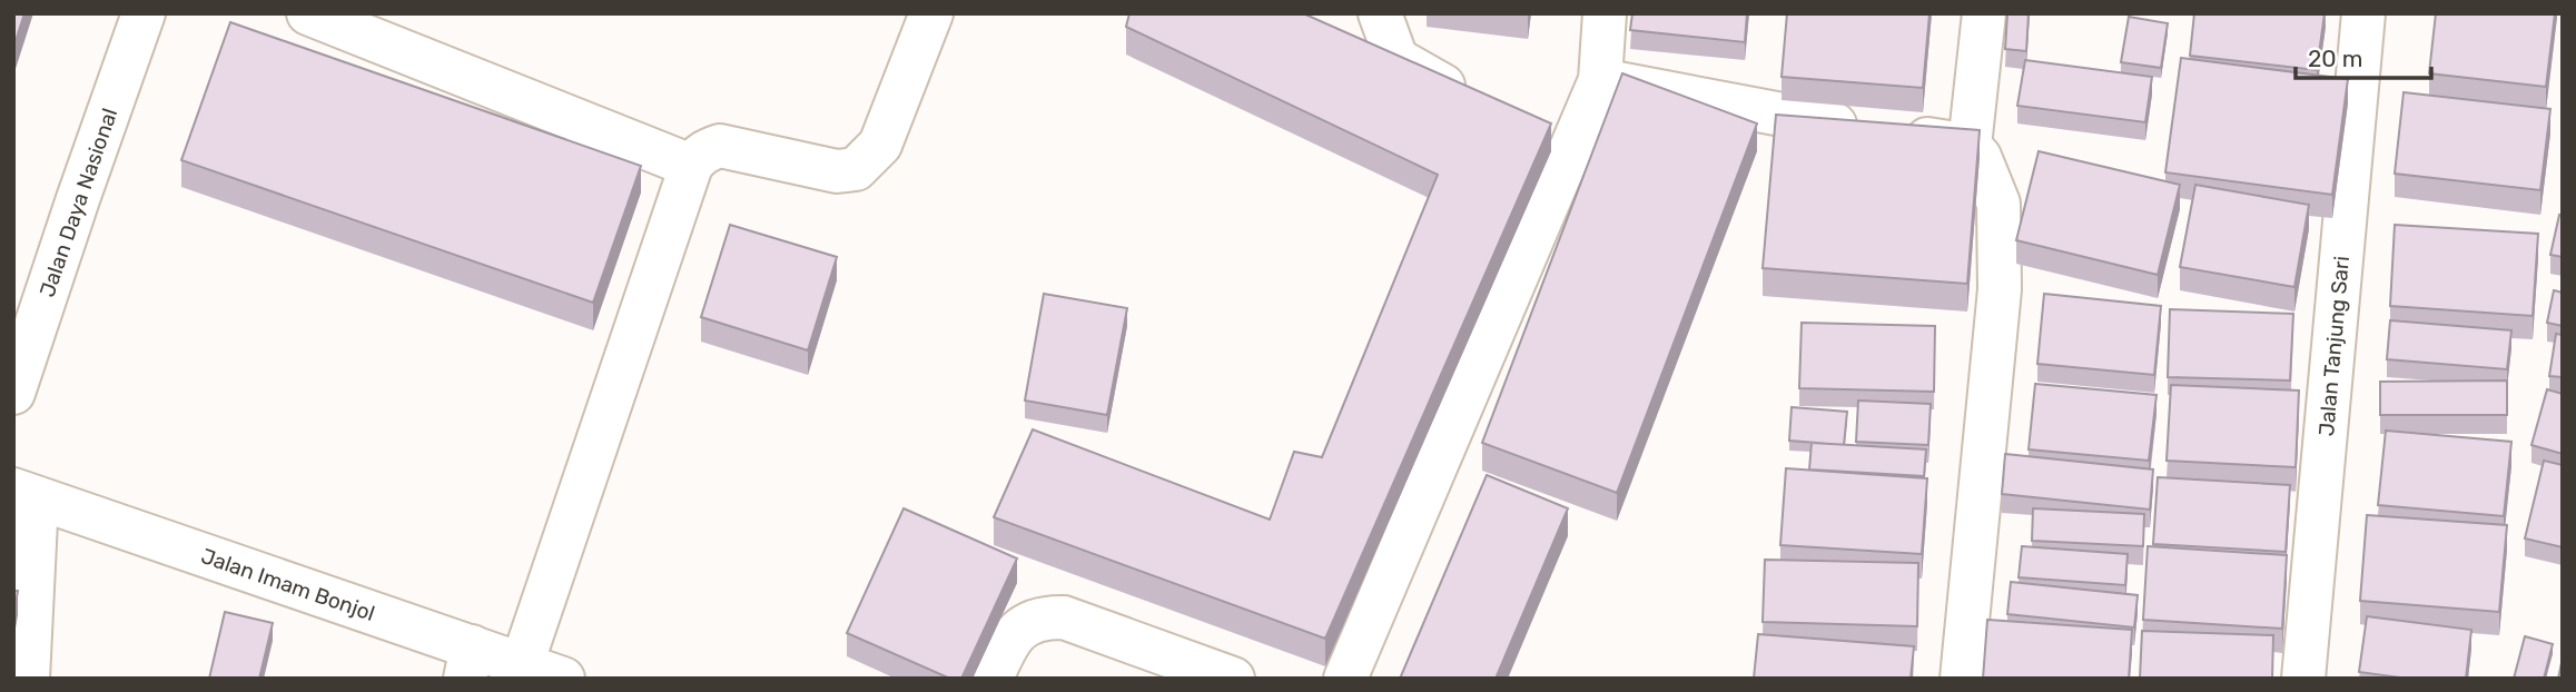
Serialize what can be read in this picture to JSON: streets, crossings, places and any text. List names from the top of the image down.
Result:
{
  "streets": {
    "street": ["Jalan Daya Nasional", "Jalan Tanjung Sari", "Jalan Imam Bonjol"]
  },
  "scale_bar": "20 m"
}
